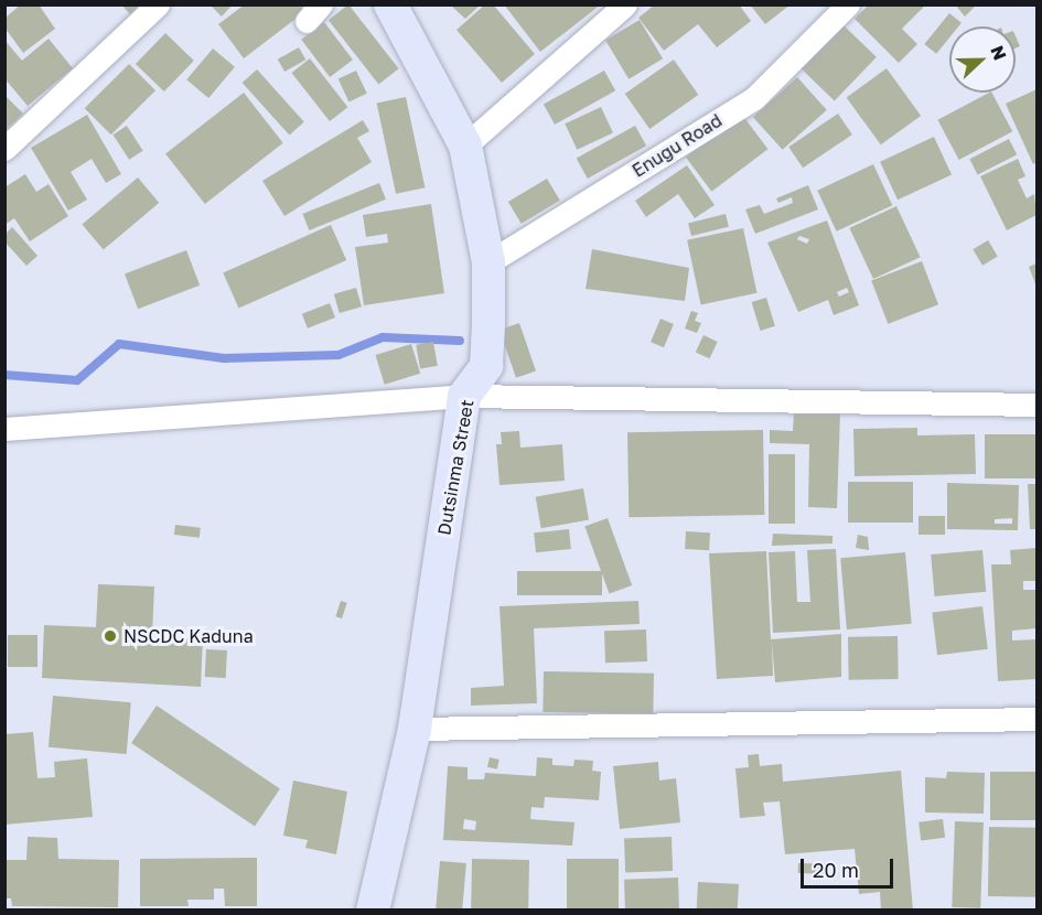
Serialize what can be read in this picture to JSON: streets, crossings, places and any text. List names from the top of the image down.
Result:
{
  "streets": {
    "street": ["Enugu Road", "Dutsinma Street"]
  },
  "crossings": [
    ["Enugu Road", "Dutsinma Street"]
  ],
  "places": ["NSCDC Kaduna"],
  "scale_bar": "20 m",
  "north": "right"
}
